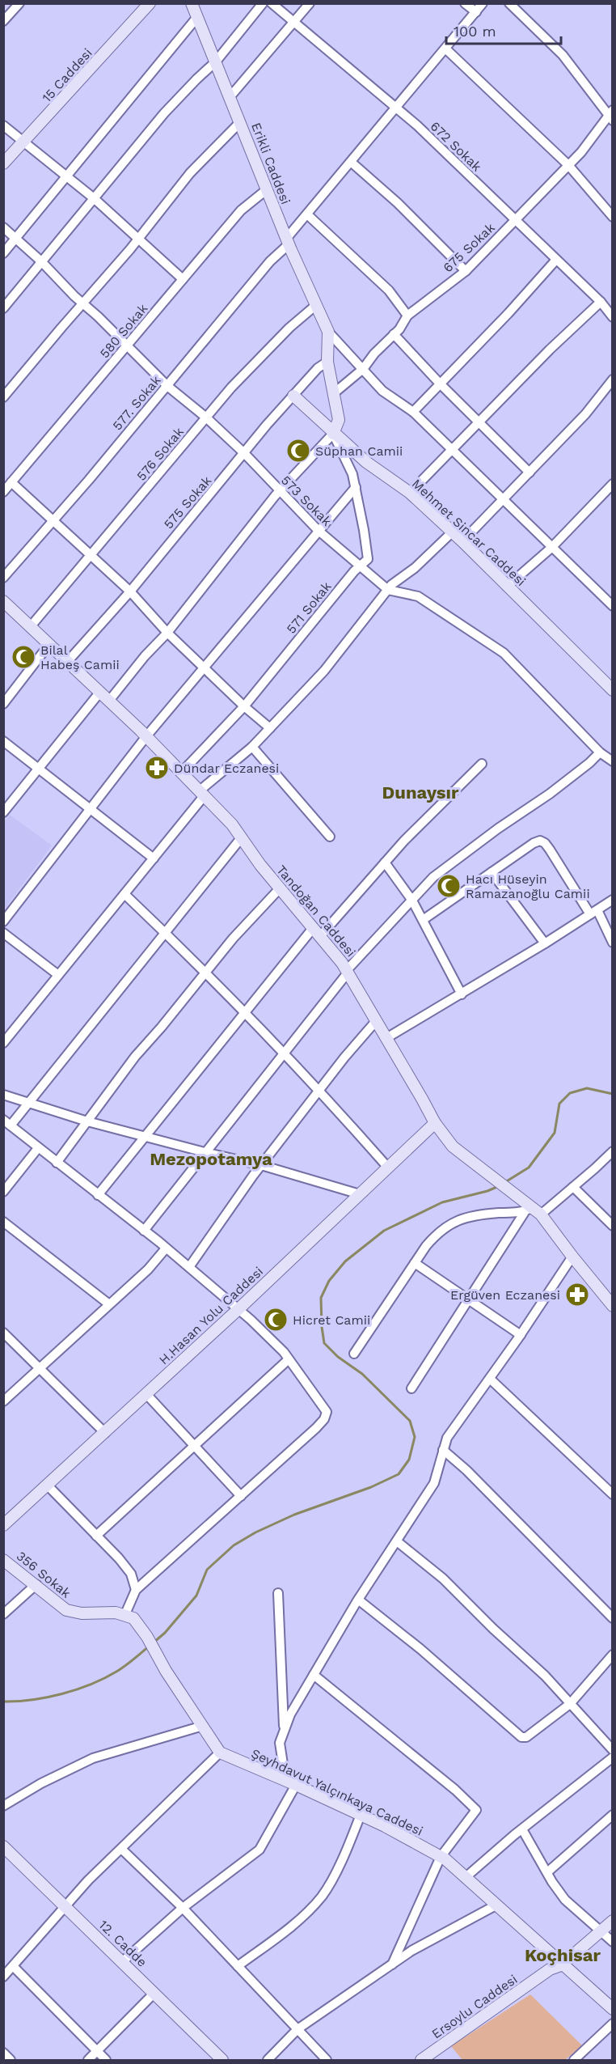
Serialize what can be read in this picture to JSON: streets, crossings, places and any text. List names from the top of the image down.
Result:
{
  "streets": {
    "street": [
      "15 Caddesi",
      "672 Sokak",
      "Erikli Caddesi",
      "675 Sokak",
      "580 Sokak",
      "577. Sokak",
      "576 Sokak",
      "573 Sokak",
      "575 Sokak",
      "Mehmet Sincar Caddesi",
      "571 Sokak",
      "Tandoğan Caddesi",
      "H.Hasan Yolu Caddesi",
      "356 Sokak",
      "Şeyhdavut Yalçınkaya Caddesi",
      "12. Cadde",
      "Ersoylu Caddesi"
    ]
  },
  "crossings": [
    ["672 Sokak", "675 Sokak"],
    ["672 Sokak", "577. Sokak"],
    ["Erikli Caddesi", "580 Sokak"],
    ["Erikli Caddesi", "577. Sokak"],
    ["Erikli Caddesi", "576 Sokak"],
    ["580 Sokak", "573 Sokak"],
    ["577. Sokak", "573 Sokak"],
    ["576 Sokak", "573 Sokak"],
    ["576 Sokak", "Tandoğan Caddesi"],
    ["573 Sokak", "575 Sokak"],
    ["573 Sokak", "571 Sokak"],
    ["575 Sokak", "Mehmet Sincar Caddesi"],
    ["575 Sokak", "Tandoğan Caddesi"],
    ["Mehmet Sincar Caddesi", "571 Sokak"],
    ["571 Sokak", "Tandoğan Caddesi"],
    ["Tandoğan Caddesi", "H.Hasan Yolu Caddesi"],
    ["Şeyhdavut Yalçınkaya Caddesi", "Ersoylu Caddesi"]
  ],
  "districts": ["Dunaysır", "Mezopotamya", "Koçhisar"],
  "places": {
    "mosque": [
      "Süphan Camii",
      "Bilal Habeş Camii",
      "Hacı Hüseyin Ramazanoğlu Camii",
      "Hicret Camii"
    ],
    "pharmacy": ["Dündar Eczanesi", "Ergüven Eczanesi"]
  },
  "scale_bar": "100 m"
}
